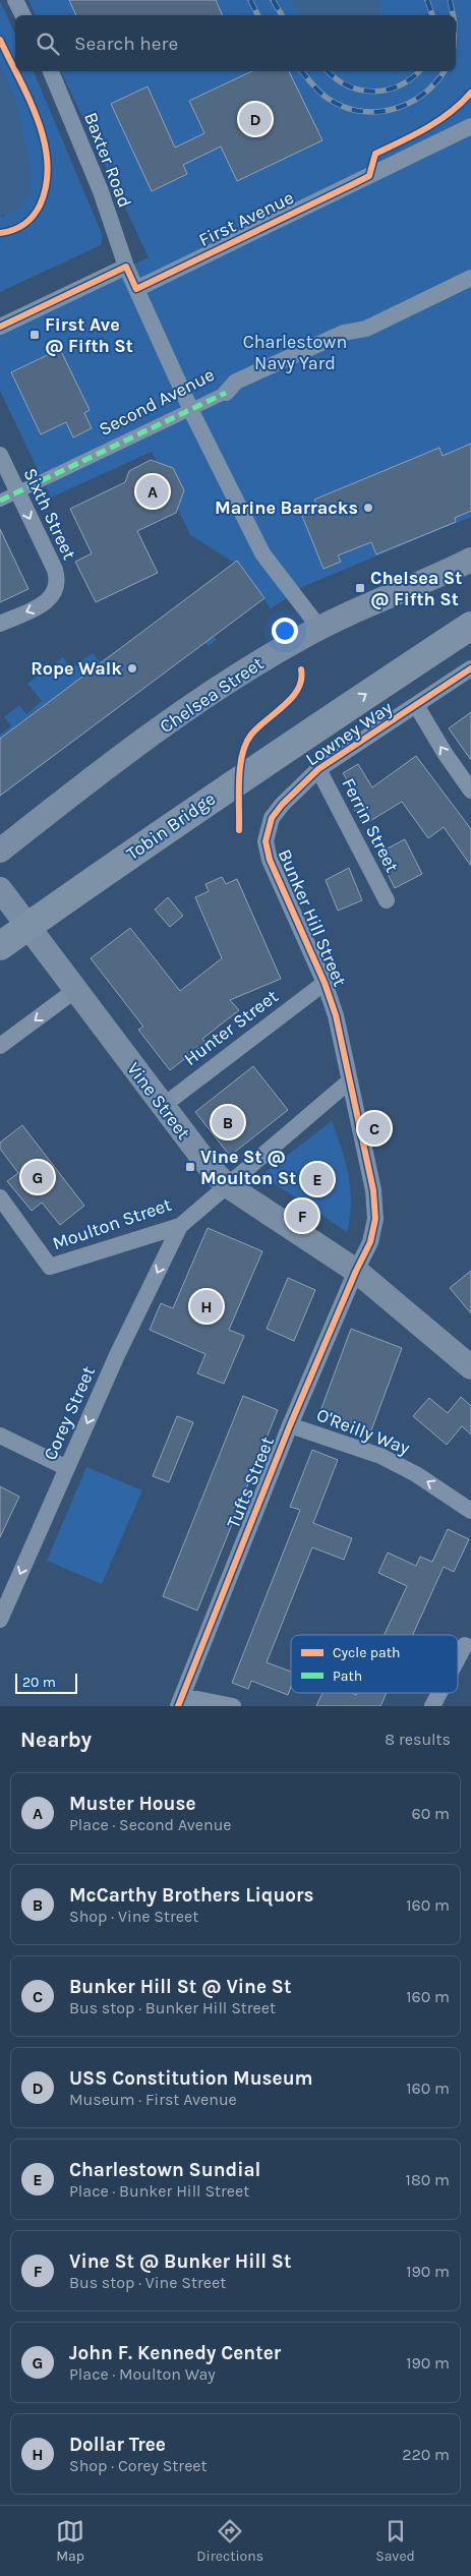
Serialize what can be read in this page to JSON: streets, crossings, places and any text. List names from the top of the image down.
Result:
{
  "streets": {
    "highway": ["Tobin Bridge"],
    "main road": ["Chelsea Street", "Vine Street"],
    "street": [
      "Baxter Road",
      "First Avenue",
      "Second Avenue",
      "Sixth Street",
      "Lowney Way",
      "Ferrin Street",
      "Bunker Hill Street",
      "Hunter Street",
      "Moulton Street",
      "Corey Street",
      "O'Reilly Way",
      "Tufts Street"
    ]
  },
  "crossings": [
    ["Baxter Road", "First Avenue"],
    ["Baxter Road", "Second Avenue"],
    ["Baxter Road", "Chelsea Street"],
    ["Second Avenue", "Sixth Street"],
    ["Lowney Way", "Ferrin Street"],
    ["Lowney Way", "Bunker Hill Street"],
    ["Bunker Hill Street", "Hunter Street"],
    ["Bunker Hill Street", "Vine Street"],
    ["Bunker Hill Street", "Moulton Street"],
    ["Bunker Hill Street", "Tufts Street"],
    ["Hunter Street", "Vine Street"],
    ["Vine Street", "Moulton Street"],
    ["Vine Street", "Tufts Street"],
    ["Moulton Street", "Corey Street"],
    ["O'Reilly Way", "Tufts Street"]
  ],
  "one_way": ["Corey Street", "O'Reilly Way"],
  "parks": ["Charlestown Navy Yard"],
  "places": {
    "transit": ["First Ave @ Fifth St", "Chelsea St @ Fifth St", "Vine St @ Moulton St"],
    "other": ["Marine Barracks", "Rope Walk"]
  },
  "legend": ["Cycle path", "Path"],
  "scale_bar": "20 m",
  "page": {
    "search": "Search here",
    "pins": [
      "D",
      "A",
      "B",
      "C",
      "G",
      "E",
      "F",
      "H"
    ],
    "scale": "20 m",
    "heading": ["Nearby", "8 results"],
    "list": [
      {
        "mark": "A",
        "name": "Muster House",
        "note": "Place · Second Avenue",
        "value": "60 m"
      },
      {
        "mark": "B",
        "name": "McCarthy Brothers Liquors",
        "note": "Shop · Vine Street",
        "value": "160 m"
      },
      {
        "mark": "C",
        "name": "Bunker Hill St @ Vine St",
        "note": "Bus stop · Bunker Hill Street",
        "value": "160 m"
      },
      {
        "mark": "D",
        "name": "USS Constitution Museum",
        "note": "Museum · First Avenue",
        "value": "160 m"
      },
      {
        "mark": "E",
        "name": "Charlestown Sundial",
        "note": "Place · Bunker Hill Street",
        "value": "180 m"
      },
      {
        "mark": "F",
        "name": "Vine St @ Bunker Hill St",
        "note": "Bus stop · Vine Street",
        "value": "190 m"
      },
      {
        "mark": "G",
        "name": "John F. Kennedy Center",
        "note": "Place · Moulton Way",
        "value": "190 m"
      },
      {
        "mark": "H",
        "name": "Dollar Tree",
        "note": "Shop · Corey Street",
        "value": "220 m"
      }
    ],
    "nav": ["Map", "Directions", "Saved"]
  }
}
